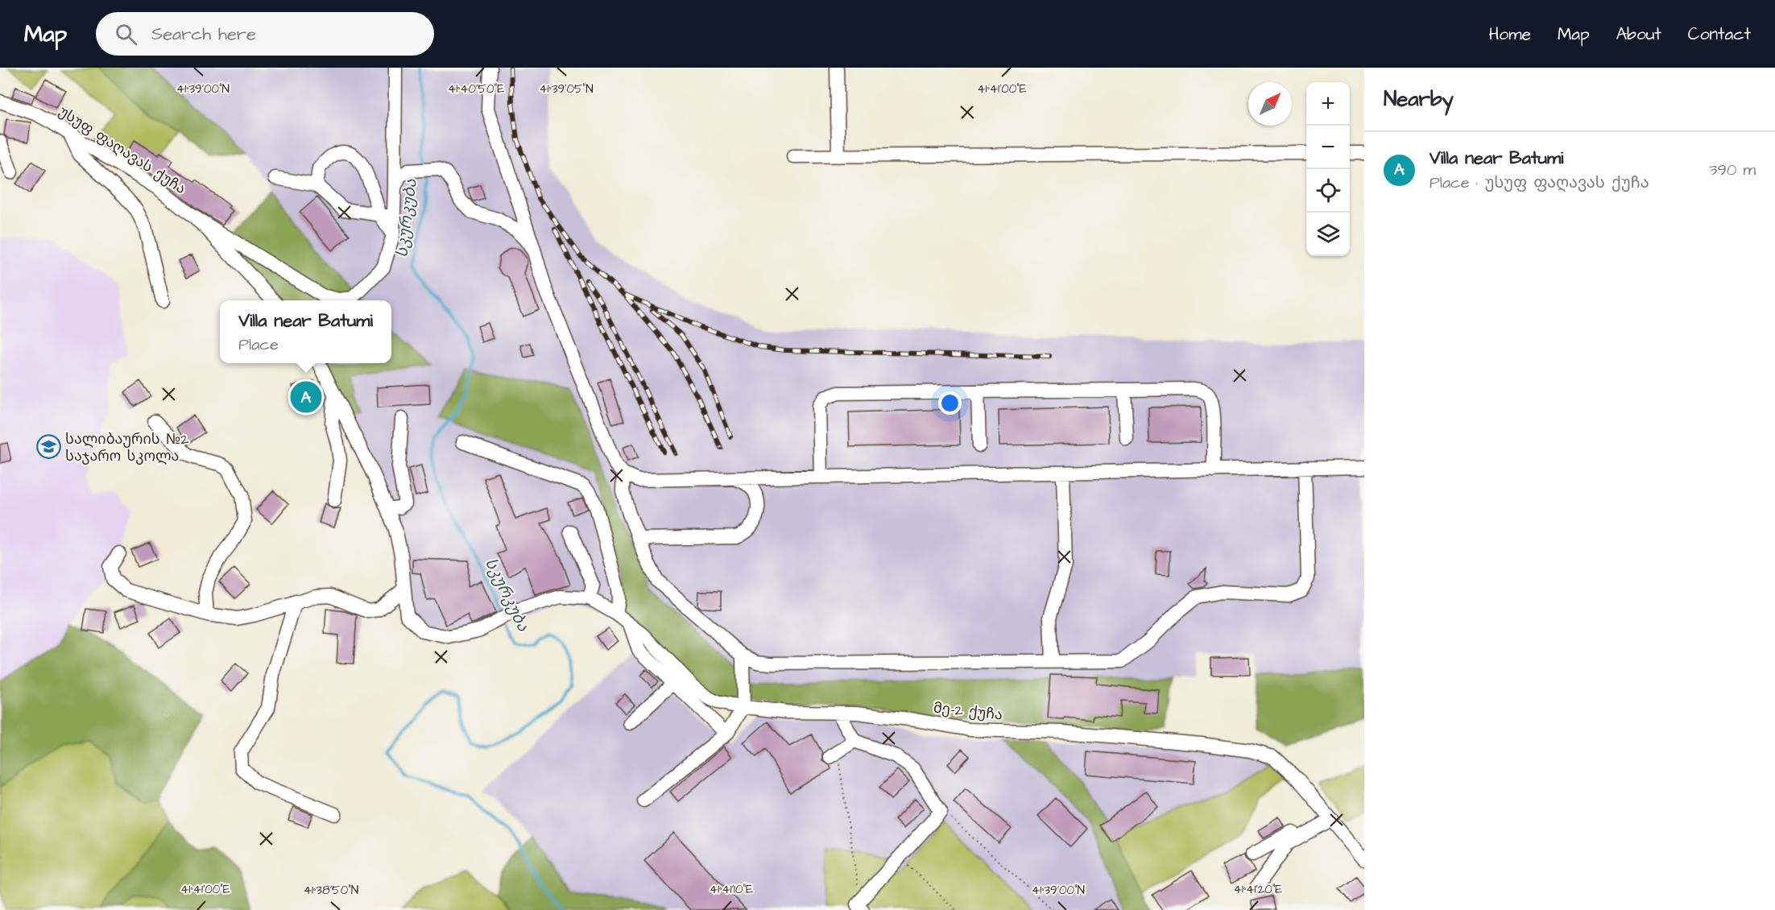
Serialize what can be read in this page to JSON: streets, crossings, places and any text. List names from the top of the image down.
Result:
{
  "streets": {
    "street": ["უსუფ ფაღავას ქუჩა", "მე-2 ქუჩა"]
  },
  "water": ["სკურკუბა"],
  "places": {
    "school or university": ["სალიბაურის №2 საჯარო სკოლა"]
  },
  "north": "top right",
  "page": {
    "header": "Map",
    "search": "Search here",
    "nav": [
      "Home",
      "Map",
      "About",
      "Contact"
    ],
    "heading": "Nearby",
    "map_buttons": ["+", "−"],
    "list": [
      {
        "mark": "A",
        "name": "Villa near Batumi",
        "note": "Place · უსუფ ფაღავას ქუჩა",
        "value": "390 m"
      }
    ],
    "popup": ["Villa near Batumi", "Place"],
    "pins": "A"
  },
  "coordinates": [
    "41°39'00\"N",
    "41°39'05\"N",
    "41°40'50\"E",
    "41°41'00\"E",
    "41°41'10\"E",
    "41°41'20\"E",
    "41°38'50\"N"
  ]
}
